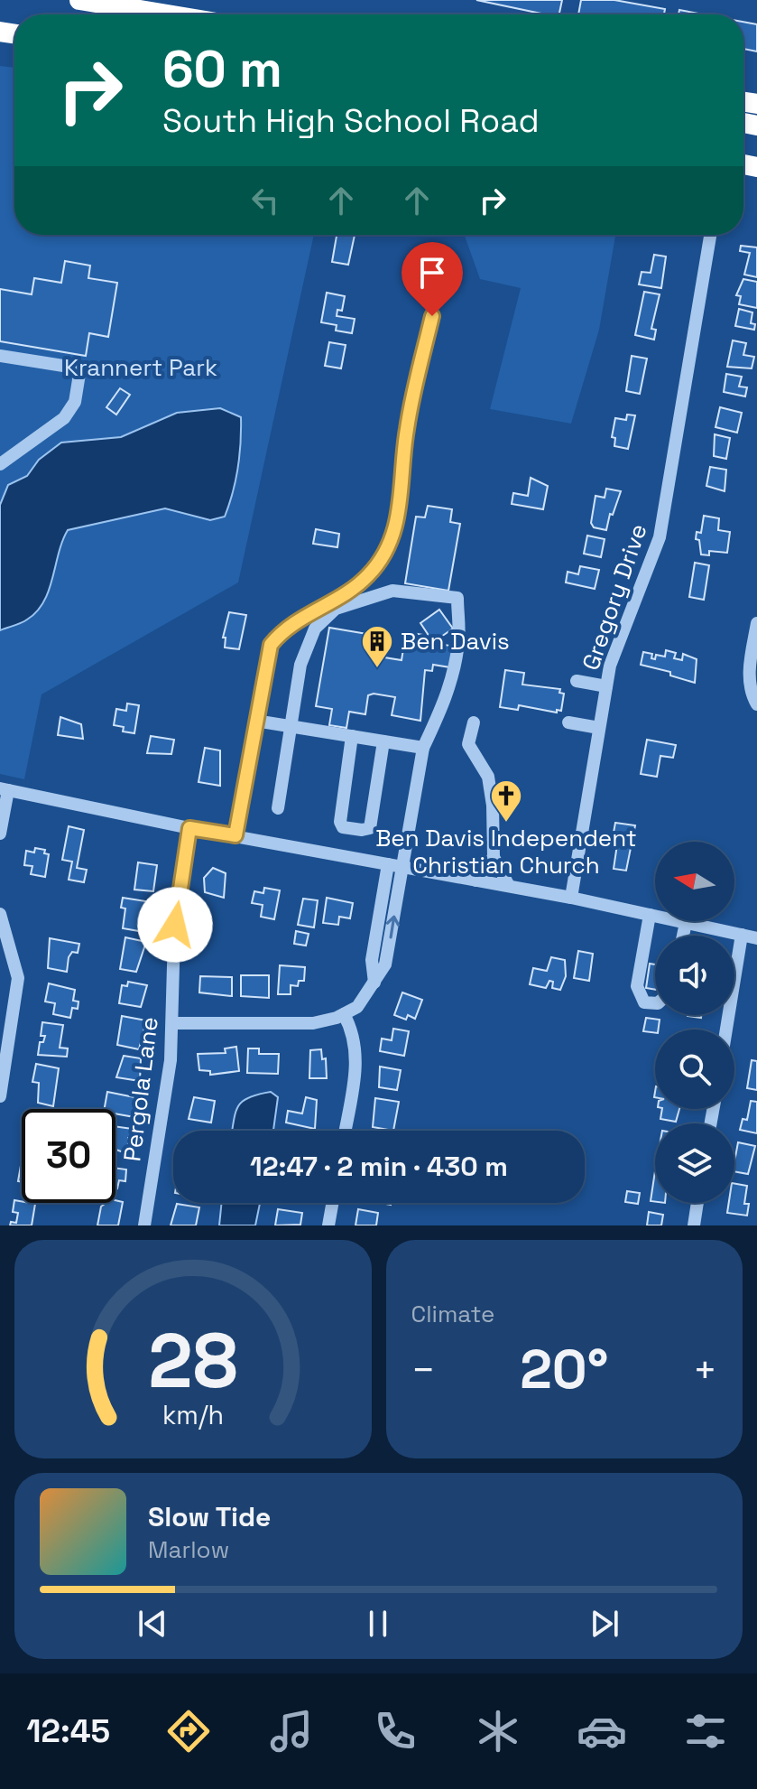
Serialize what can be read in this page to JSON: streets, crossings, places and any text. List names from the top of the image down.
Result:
{
  "streets": {
    "street": ["Gregory Drive", "Pergola Lane"]
  },
  "parks": ["Krannert Park"],
  "places": {
    "building": ["Ben Davis"],
    "church": ["Ben Davis Independent Christian Church"]
  },
  "north": "left",
  "page": {
    "turn": ["60 m", "South High School Road"],
    "limit": "30",
    "trip": "12:47 · 2 min · 430 m",
    "tile": "Climate",
    "heat": ["−", "20°", "+"],
    "song": ["Slow Tide", "Marlow"],
    "tabs": "12:45",
    "gauge": ["28", "km/h"]
  }
}
